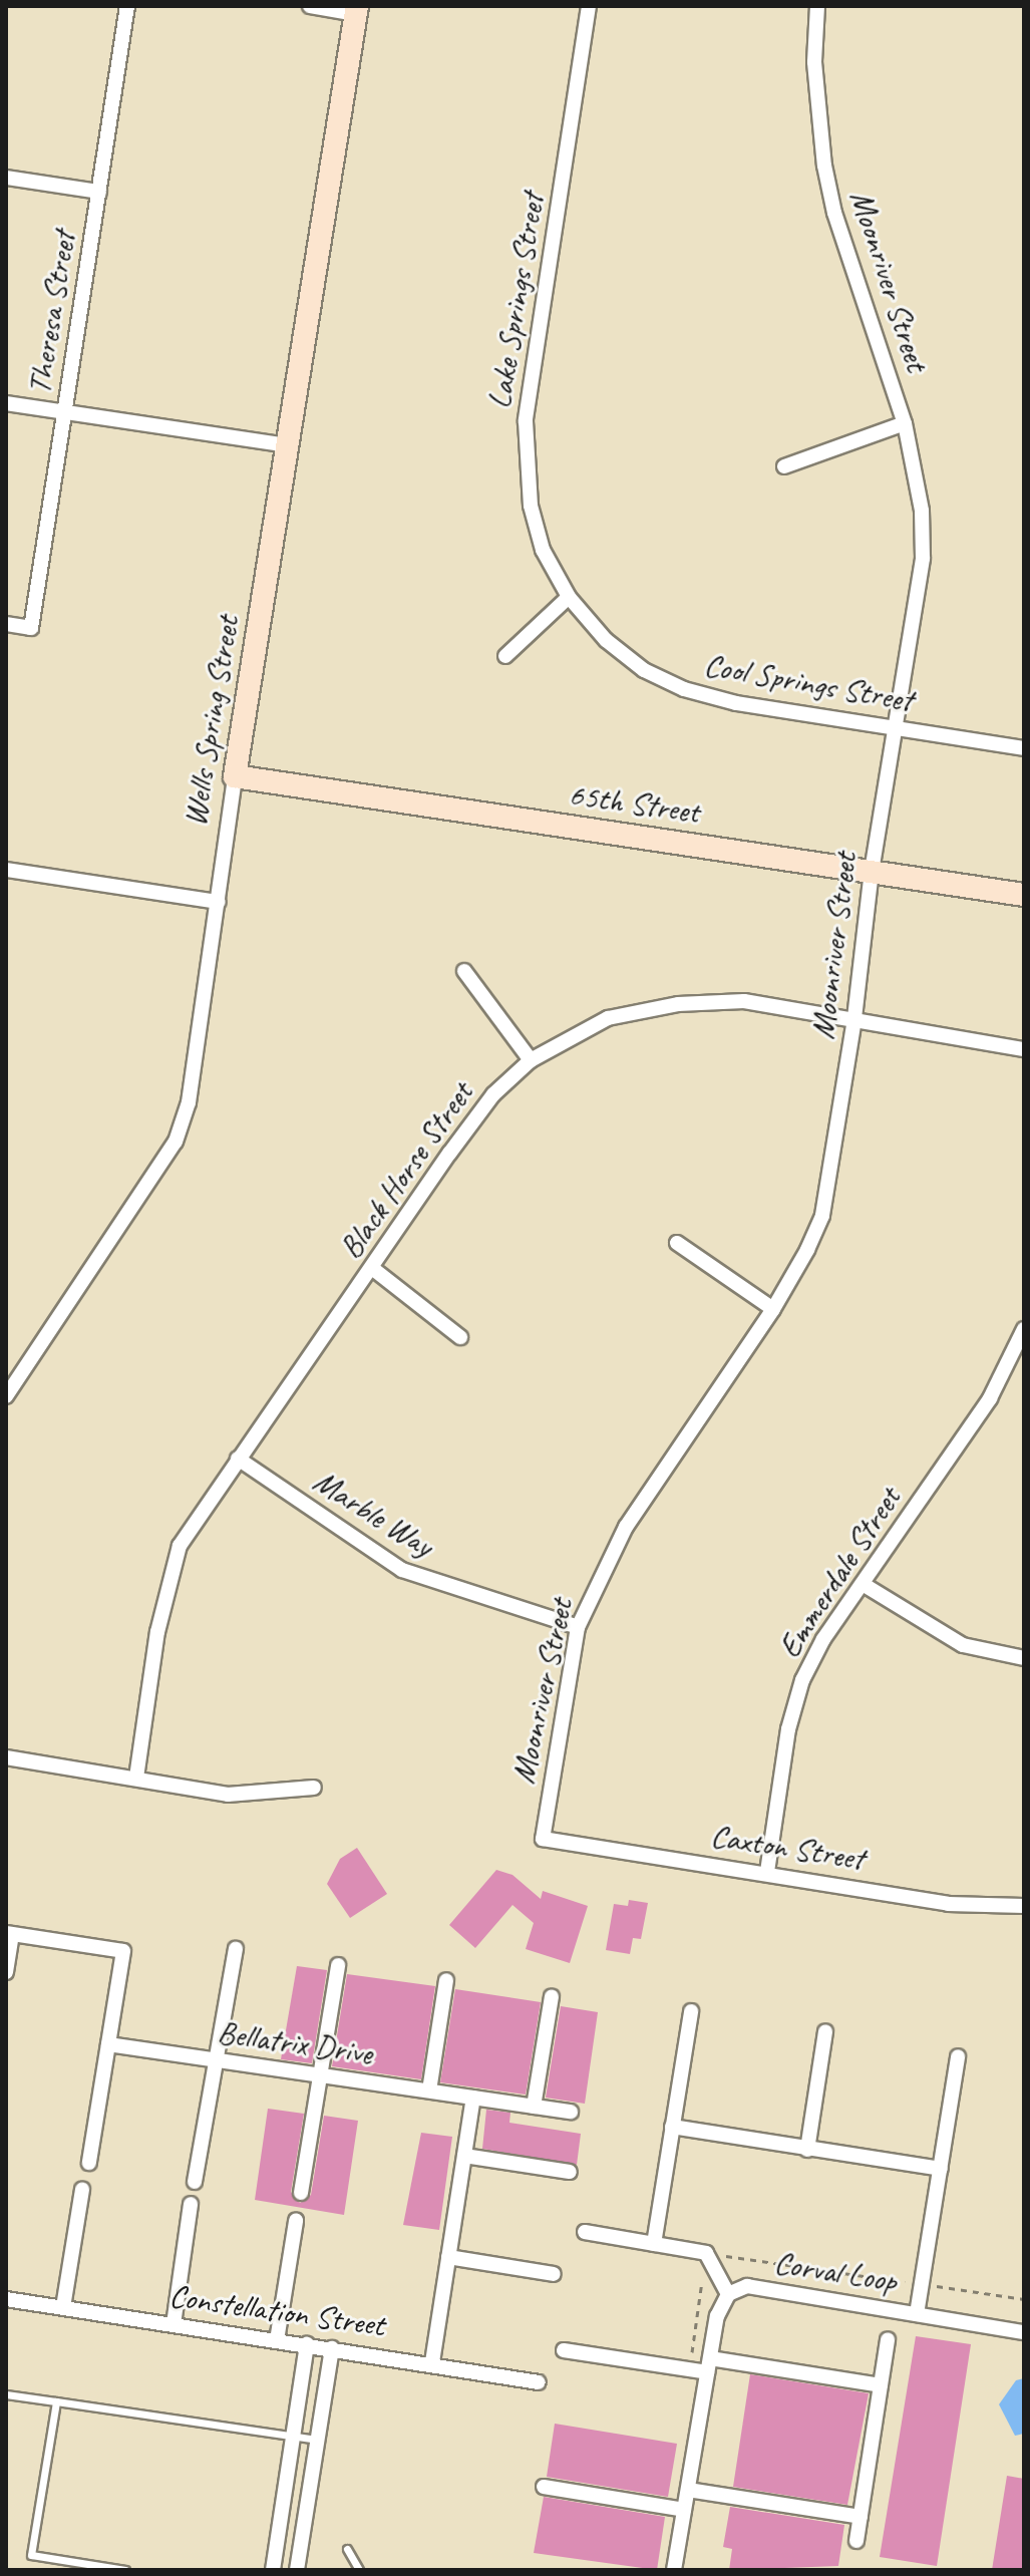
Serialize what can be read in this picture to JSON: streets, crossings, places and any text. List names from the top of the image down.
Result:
{
  "streets": {
    "street": [
      "Moonriver Street",
      "Lake Springs Street",
      "Theresa Street",
      "Cool Springs Street",
      "Wells Spring Street",
      "65th Street",
      "Black Horse Street",
      "Marble Way",
      "Emmerdale Street",
      "Caxton Street",
      "Bellatrix Drive",
      "Corval Loop",
      "Constellation Street"
    ]
  },
  "crossings": [
    ["Moonriver Street", "Cool Springs Street"],
    ["Moonriver Street", "65th Street"],
    ["Moonriver Street", "Black Horse Street"],
    ["Moonriver Street", "Marble Way"],
    ["Moonriver Street", "Caxton Street"],
    ["Lake Springs Street", "Cool Springs Street"],
    ["Wells Spring Street", "65th Street"],
    ["Black Horse Street", "Marble Way"],
    ["Emmerdale Street", "Caxton Street"]
  ]
}
